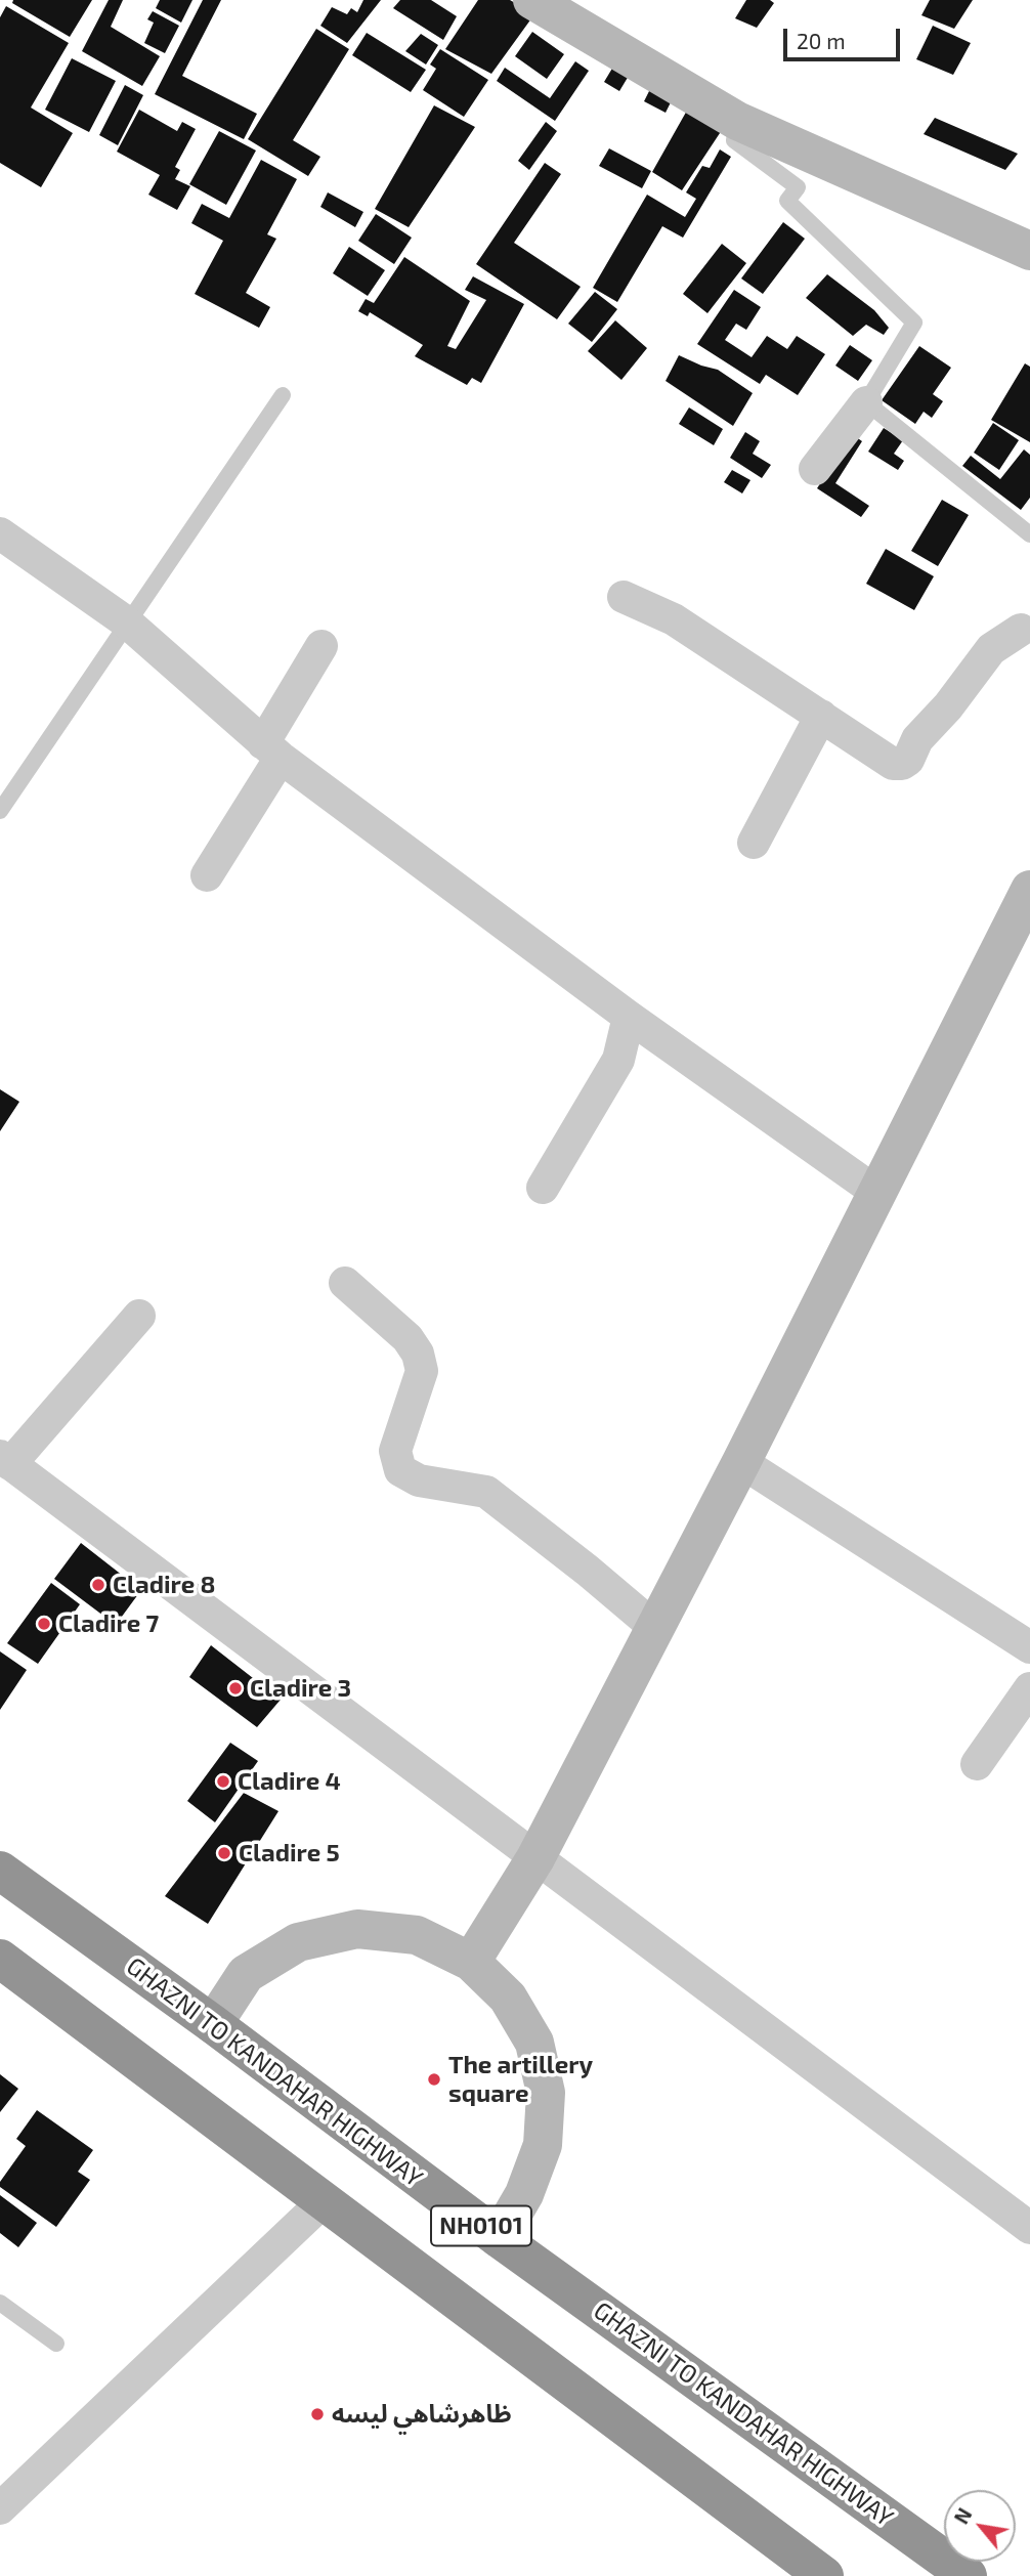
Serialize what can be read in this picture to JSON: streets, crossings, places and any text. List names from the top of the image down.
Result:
{
  "streets": {
    "highway": ["GHAZNI TO KANDAHAR HIGHWAY", "NH0101"]
  },
  "places": [
    "Cladire 8",
    "Cladire 7",
    "Cladire 3",
    "Cladire 4",
    "Cladire 5",
    "The artillery square",
    "ظاهرشاهي لیسه"
  ],
  "scale_bar": "20 m",
  "north": "top left"
}
